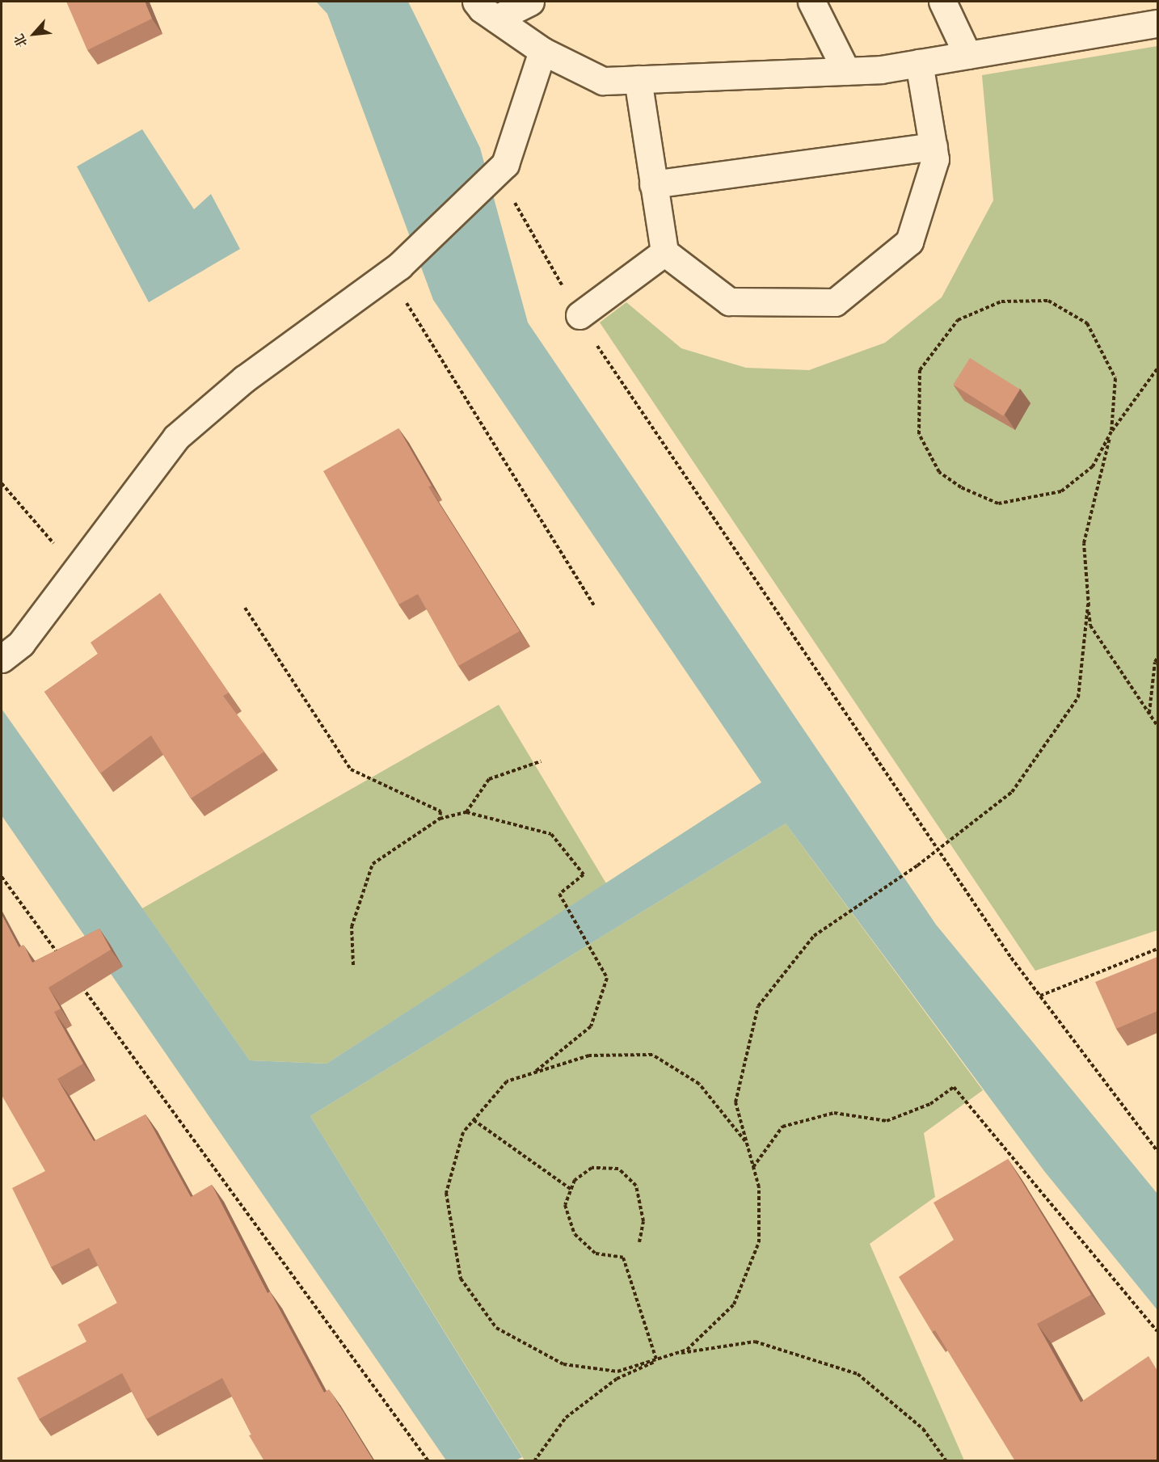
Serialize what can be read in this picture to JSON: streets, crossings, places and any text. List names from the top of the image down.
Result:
{
  "north": "bottom left"
}
